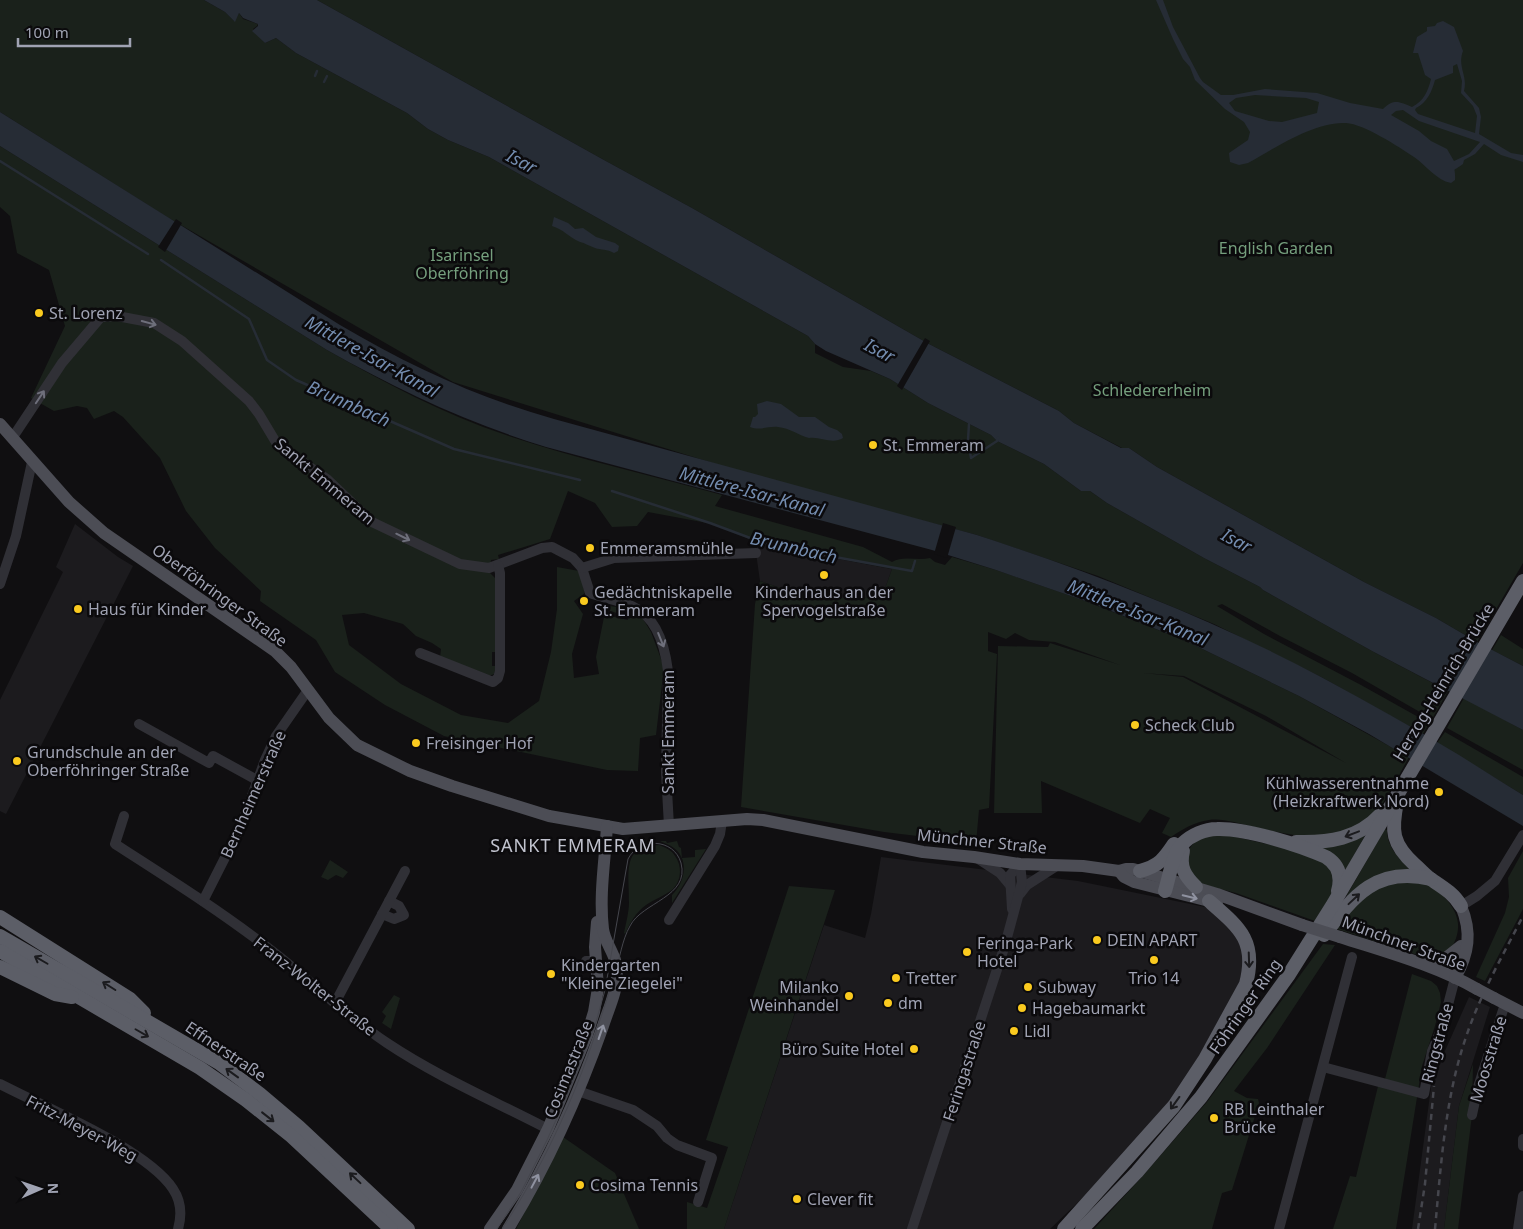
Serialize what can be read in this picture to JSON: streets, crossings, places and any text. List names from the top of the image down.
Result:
{
  "streets": {
    "highway": ["Herzog-Heinrich-Brücke", "Föhringer Ring", "Effnerstraße"],
    "main road": ["Oberföhringer Straße", "Münchner Straße", "Cosimastraße"],
    "street": [
      "Sankt Emmeram",
      "Bernheimerstraße",
      "Franz-Wolter-Straße",
      "Ringstraße",
      "Moosstraße",
      "Feringastraße",
      "Fritz-Meyer-Weg"
    ]
  },
  "crossings": [
    ["Sankt Emmeram", "Oberföhringer Straße"],
    ["Oberföhringer Straße", "Bernheimerstraße"],
    ["Oberföhringer Straße", "Münchner Straße"],
    ["Oberföhringer Straße", "Cosimastraße"],
    ["Herzog-Heinrich-Brücke", "Föhringer Ring"],
    ["Bernheimerstraße", "Franz-Wolter-Straße"],
    ["Münchner Straße", "Ringstraße"],
    ["Münchner Straße", "Moosstraße"],
    ["Münchner Straße", "Feringastraße"],
    ["Franz-Wolter-Straße", "Cosimastraße"]
  ],
  "districts": ["SANKT EMMERAM"],
  "water": ["Isar", "Mittlere-Isar-Kanal", "Brunnbach"],
  "parks": ["English Garden", "Isarinsel Oberföhring", "Schledererheim"],
  "places": [
    "St. Lorenz",
    "St. Emmeram",
    "Emmeramsmühle",
    "Kinderhaus an der Spervogelstraße",
    "Gedächtniskapelle St. Emmeram",
    "Haus für Kinder",
    "Scheck Club",
    "Freisinger Hof",
    "Grundschule an der Oberföhringer Straße",
    "Kühlwasserentnahme (Heizkraftwerk Nord)",
    "DEIN APART",
    "Feringa-Park Hotel",
    "Trio 14",
    "Kindergarten \"Kleine Ziegelei\"",
    "Tretter",
    "Subway",
    "Milanko Weinhandel",
    "dm",
    "Hagebaumarkt",
    "Lidl",
    "Büro Suite Hotel",
    "RB Leinthaler Brücke",
    "Cosima Tennis",
    "Clever fit"
  ],
  "scale_bar": "100 m",
  "north": "right"
}
